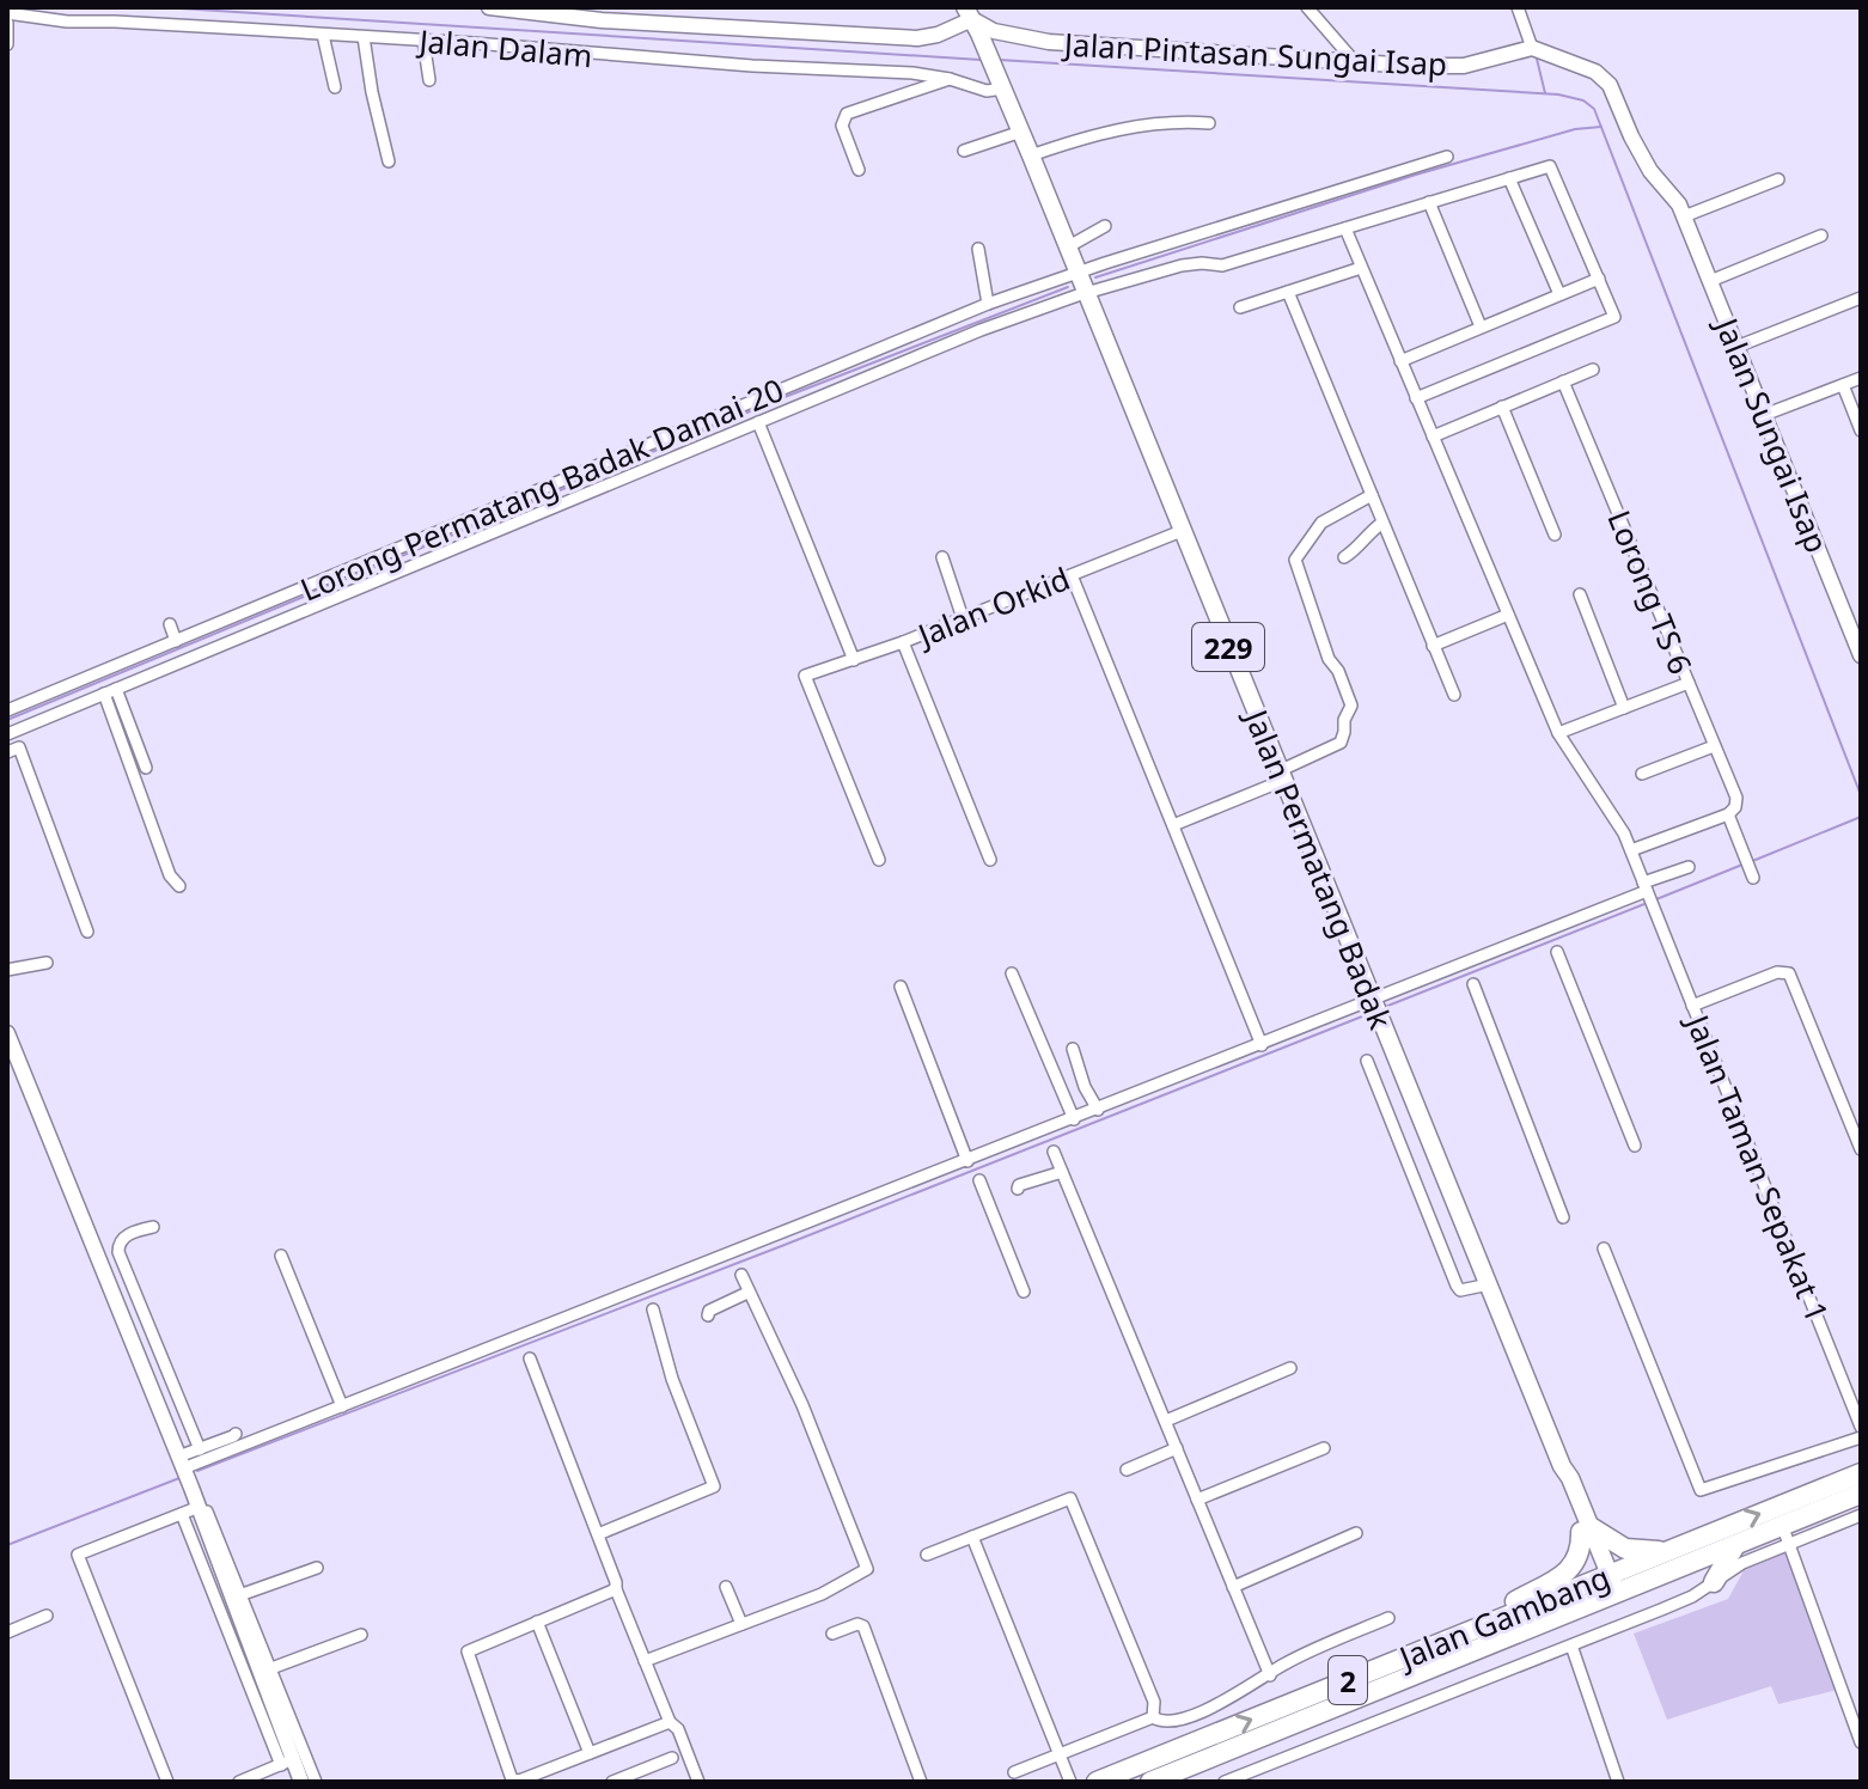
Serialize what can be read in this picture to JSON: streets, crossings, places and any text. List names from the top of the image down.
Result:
{
  "streets": {
    "highway": ["Jalan Gambang", "2"],
    "main road": ["229", "Jalan Permatang Badak"],
    "street": [
      "Jalan Dalam",
      "Jalan Pintasan Sungai Isap",
      "Jalan Sungai Isap",
      "Lorong Permatang Badak Damai 20",
      "Lorong TS 6",
      "Jalan Orkid",
      "Jalan Taman Sepakat 1"
    ]
  },
  "crossings": [
    ["Jalan Dalam", "Jalan Permatang Badak"],
    ["Jalan Pintasan Sungai Isap", "Jalan Permatang Badak"],
    ["Lorong Permatang Badak Damai 20", "Jalan Permatang Badak"],
    ["Jalan Orkid", "Jalan Permatang Badak"],
    ["Jalan Permatang Badak", "Jalan Gambang"]
  ]
}
